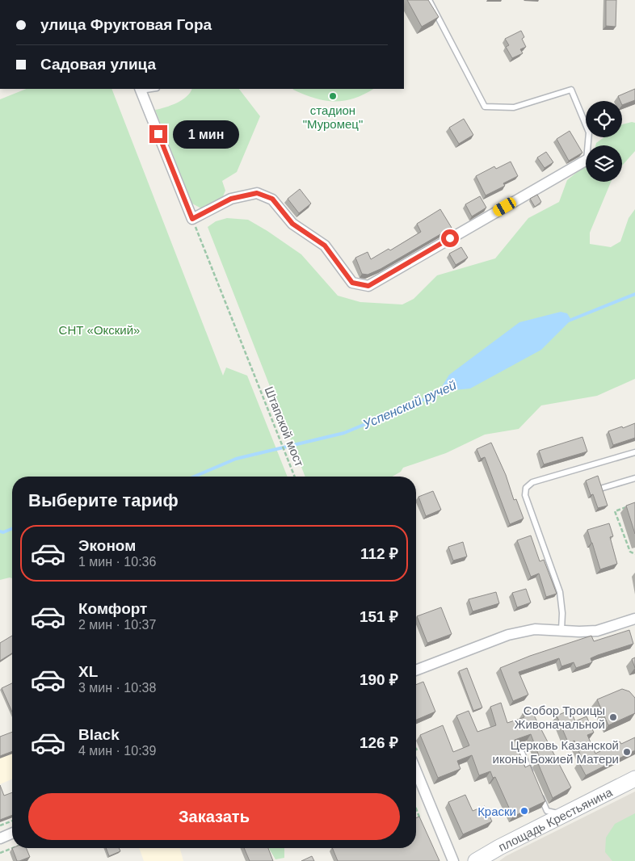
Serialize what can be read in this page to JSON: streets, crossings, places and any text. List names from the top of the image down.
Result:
{
  "streets": {
    "street": ["площадь Крестьянина"],
    "path": ["Штапской мост"]
  },
  "water": ["Успенский ручей"],
  "parks": ["СНТ «Окский»"],
  "places": [
    "стадион \"Муромец\"",
    "Собор Троицы Живоначальной",
    "Церковь Казанской иконы Божией Матери",
    "Краски"
  ],
  "page": {
    "banner": ["улица Фруктовая Гора", "Садовая улица"],
    "bubble": "1 мин",
    "heading": "Выберите тариф",
    "list": [
      {
        "name": "Эконом",
        "note": "1 мин · 10:36",
        "value": "112 ₽"
      },
      {
        "name": "Комфорт",
        "note": "2 мин · 10:37",
        "value": "151 ₽"
      },
      {
        "name": "XL",
        "note": "3 мин · 10:38",
        "value": "190 ₽"
      },
      {
        "name": "Black",
        "note": "4 мин · 10:39",
        "value": "126 ₽"
      }
    ],
    "buttons": "Заказать"
  }
}
